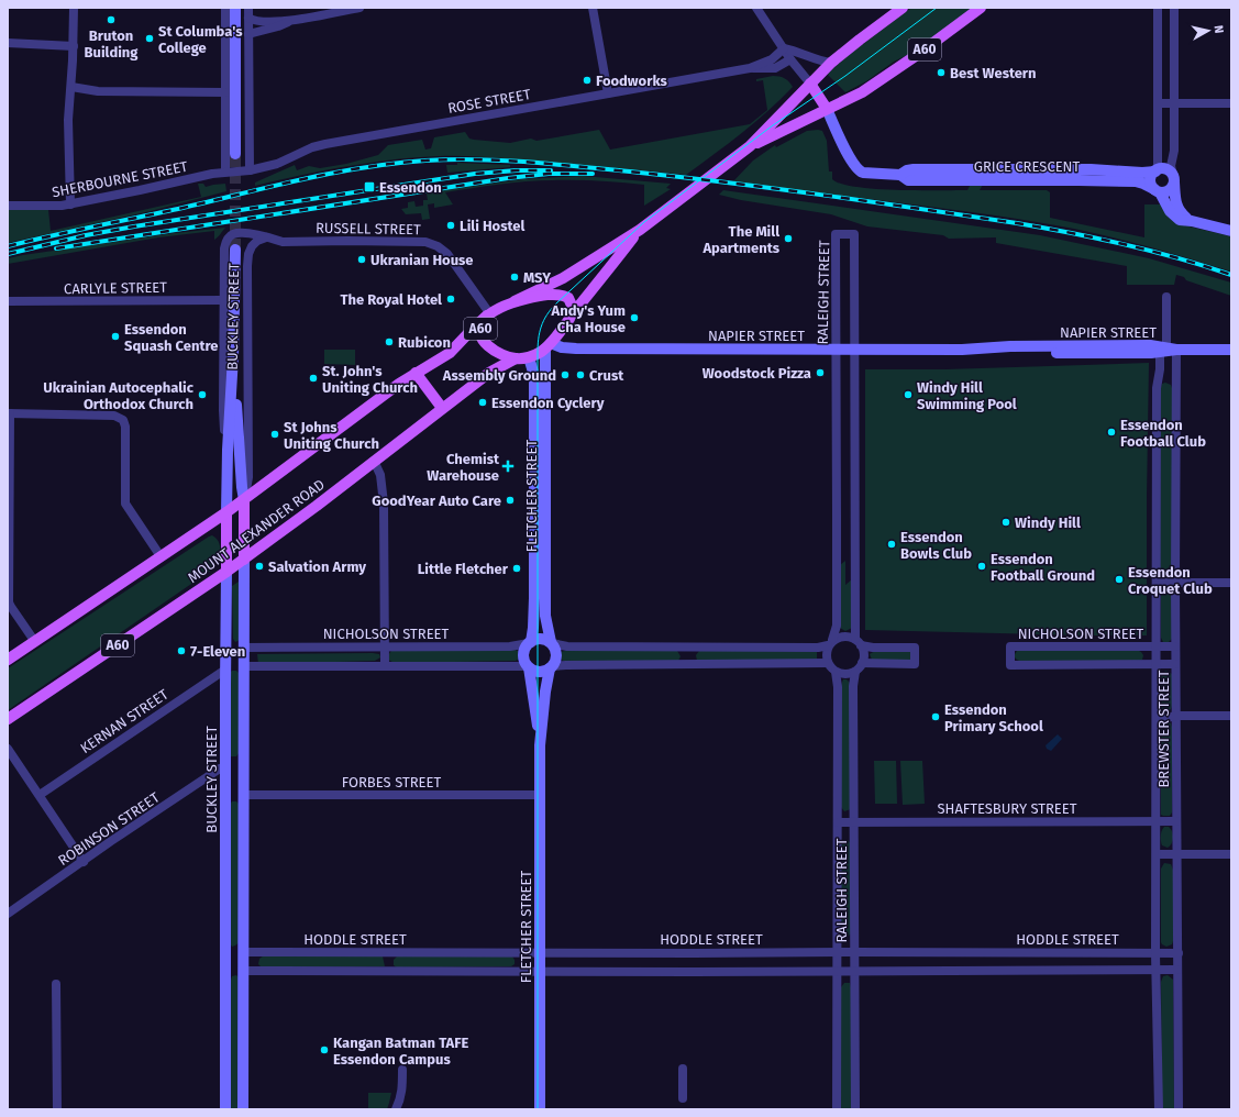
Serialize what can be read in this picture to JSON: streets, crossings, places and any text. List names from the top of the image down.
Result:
{
  "streets": {
    "main road": ["A60", "BUCKLEY STREET", "MOUNT ALEXANDER ROAD"],
    "street": [
      "ROSE STREET",
      "GRICE CRESCENT",
      "SHERBOURNE STREET",
      "RUSSELL STREET",
      "CARLYLE STREET",
      "RALEIGH STREET",
      "NAPIER STREET",
      "FLETCHER STREET",
      "NICHOLSON STREET",
      "KERNAN STREET",
      "BREWSTER STREET",
      "FORBES STREET",
      "SHAFTESBURY STREET",
      "ROBINSON STREET",
      "HODDLE STREET"
    ]
  },
  "crossings": [
    ["A60", "GRICE CRESCENT"],
    ["A60", "RUSSELL STREET"],
    ["A60", "BUCKLEY STREET"],
    ["A60", "NAPIER STREET"],
    ["A60", "FLETCHER STREET"],
    ["A60", "MOUNT ALEXANDER ROAD"],
    ["ROSE STREET", "SHERBOURNE STREET"],
    ["RUSSELL STREET", "BUCKLEY STREET"],
    ["CARLYLE STREET", "BUCKLEY STREET"],
    ["RALEIGH STREET", "NAPIER STREET"],
    ["RALEIGH STREET", "SHAFTESBURY STREET"],
    ["RALEIGH STREET", "HODDLE STREET"],
    ["BUCKLEY STREET", "MOUNT ALEXANDER ROAD"],
    ["BUCKLEY STREET", "NICHOLSON STREET"],
    ["BUCKLEY STREET", "KERNAN STREET"],
    ["BUCKLEY STREET", "FORBES STREET"],
    ["BUCKLEY STREET", "ROBINSON STREET"],
    ["BUCKLEY STREET", "HODDLE STREET"],
    ["NAPIER STREET", "FLETCHER STREET"],
    ["NAPIER STREET", "BREWSTER STREET"],
    ["FLETCHER STREET", "NICHOLSON STREET"],
    ["FLETCHER STREET", "FORBES STREET"],
    ["FLETCHER STREET", "HODDLE STREET"],
    ["NICHOLSON STREET", "BREWSTER STREET"],
    ["BREWSTER STREET", "SHAFTESBURY STREET"],
    ["BREWSTER STREET", "HODDLE STREET"]
  ],
  "places": {
    "other": [
      "Bruton Building",
      "St Columba's College",
      "Best Western",
      "Foodworks",
      "Lili Hostel",
      "The Mill Apartments",
      "Ukranian House",
      "MSY",
      "The Royal Hotel",
      "Andy's Yum Cha House",
      "Essendon Squash Centre",
      "Rubicon",
      "Woodstock Pizza",
      "Assembly Ground",
      "Crust",
      "St. John's Uniting Church",
      "Ukrainian Autocephalic Orthodox Church",
      "Windy Hill Swimming Pool",
      "Essendon Cyclery",
      "Essendon Football Club",
      "St Johns Uniting Church",
      "GoodYear Auto Care",
      "Windy Hill",
      "Essendon Bowls Club",
      "Salvation Army",
      "Essendon Football Ground",
      "Little Fletcher",
      "Essendon Croquet Club",
      "7-Eleven",
      "Essendon Primary School",
      "Kangan Batman TAFE Essendon Campus"
    ],
    "transit": ["Essendon"],
    "health": ["Chemist Warehouse"]
  },
  "north": "right"
}
